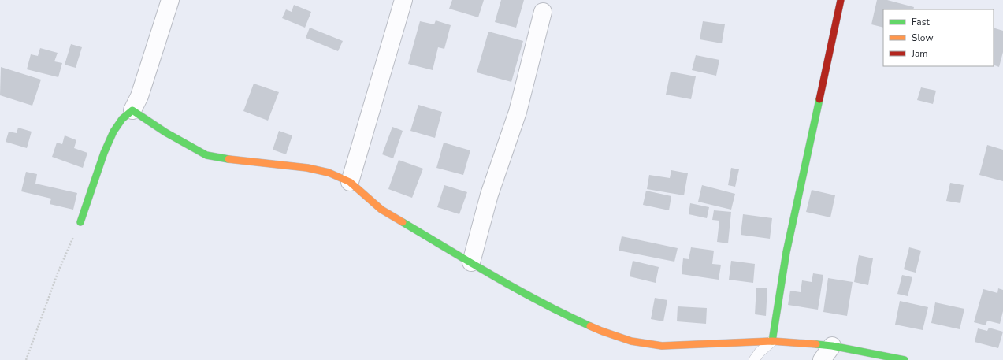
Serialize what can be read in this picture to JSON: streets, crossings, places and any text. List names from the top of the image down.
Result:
{
  "legend": ["Fast", "Slow", "Jam"]
}
